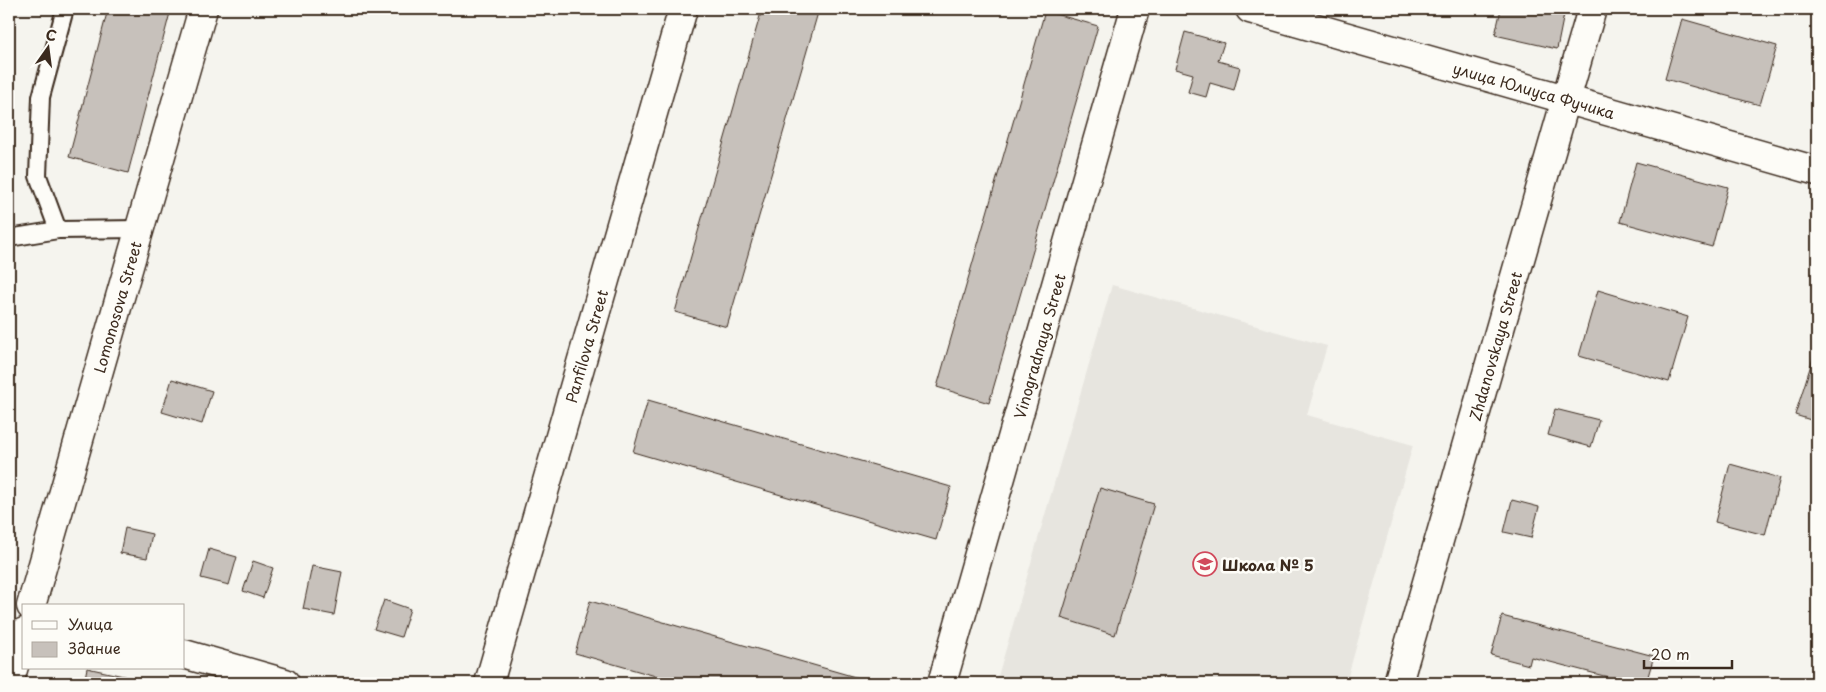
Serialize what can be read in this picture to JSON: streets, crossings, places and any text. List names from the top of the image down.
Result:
{
  "streets": {
    "street": [
      "улица Юлиуса Фучика",
      "Lomonosova Street",
      "Panfilova Street",
      "Vinogradnaya Street",
      "Zhdanovskaya Street"
    ]
  },
  "crossings": [
    ["улица Юлиуса Фучика", "Zhdanovskaya Street"]
  ],
  "places": {
    "school or university": ["Школа № 5"]
  },
  "legend": ["Улица", "Здание"],
  "scale_bar": "20 m",
  "north": "top"
}
